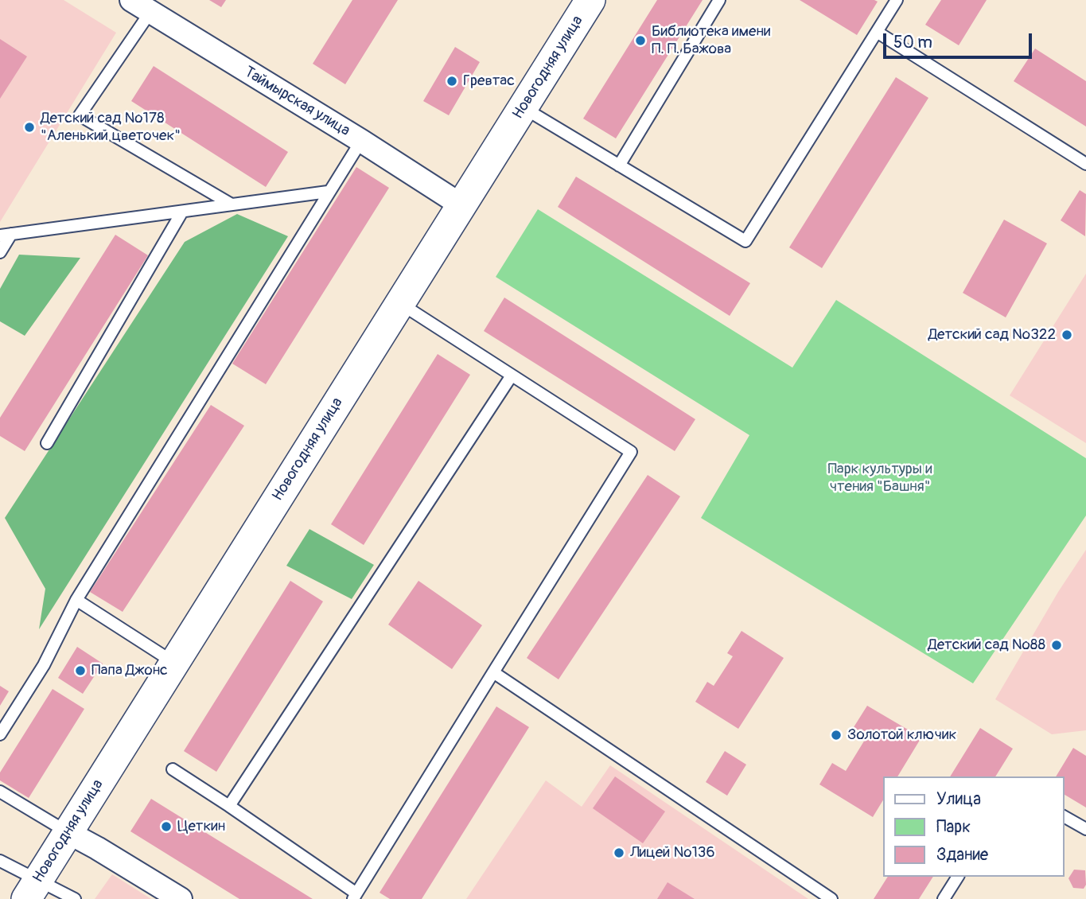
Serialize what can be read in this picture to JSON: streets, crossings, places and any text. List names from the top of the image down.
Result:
{
  "streets": {
    "street": ["Новогодняя улица", "Таймырская улица"]
  },
  "crossings": [
    ["Новогодняя улица", "Таймырская улица"]
  ],
  "parks": ["Парк культуры и чтения \"Башня\""],
  "places": [
    "Библиотека имени П. П. Бажова",
    "Гревтас",
    "Детский сад №178 \"Аленький цветочек\"",
    "Детский сад №322",
    "Детский сад №88",
    "Папа Джонс",
    "Золотой ключик",
    "Цеткин",
    "Лицей №136"
  ],
  "legend": ["Улица", "Парк", "Здание"],
  "scale_bar": "50 m"
}
